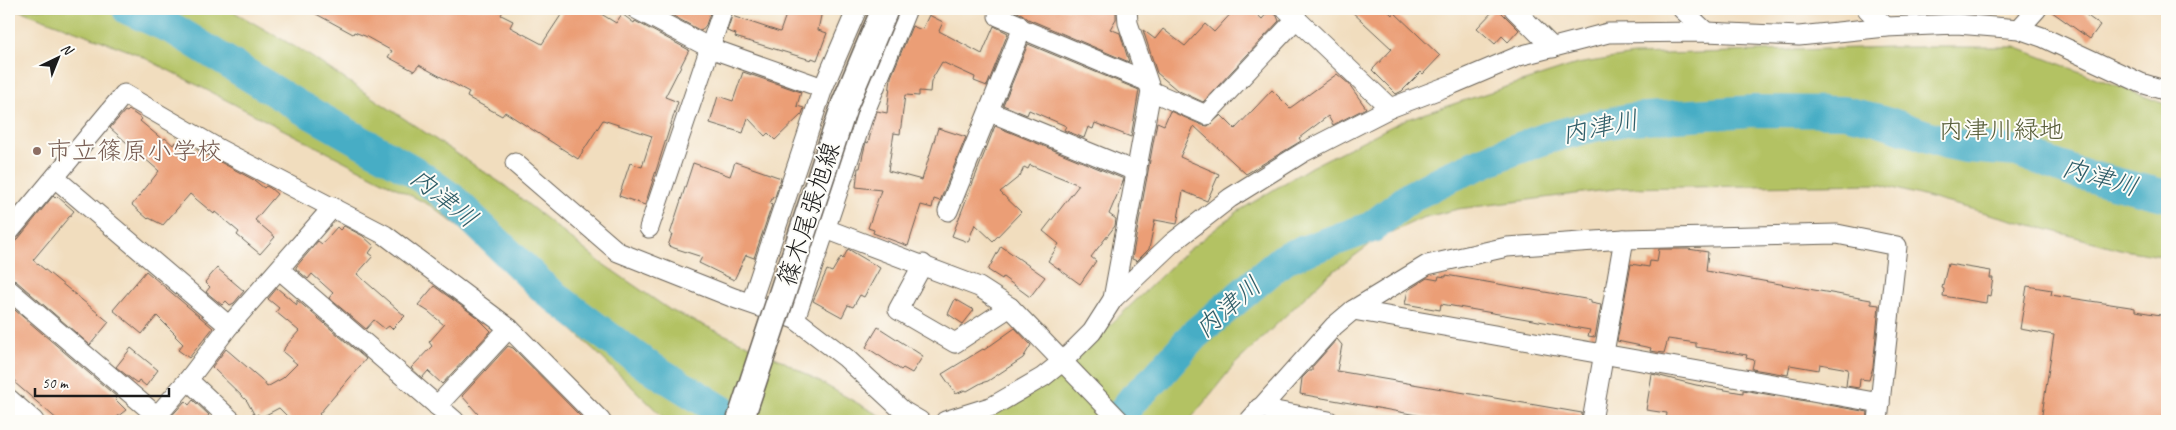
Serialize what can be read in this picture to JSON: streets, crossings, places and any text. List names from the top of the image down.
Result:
{
  "streets": {
    "main road": ["篠木尾張旭線"]
  },
  "water": ["内津川"],
  "parks": ["内津川緑地"],
  "places": ["市立篠原小学校"],
  "scale_bar": "50 m",
  "north": "top right"
}
